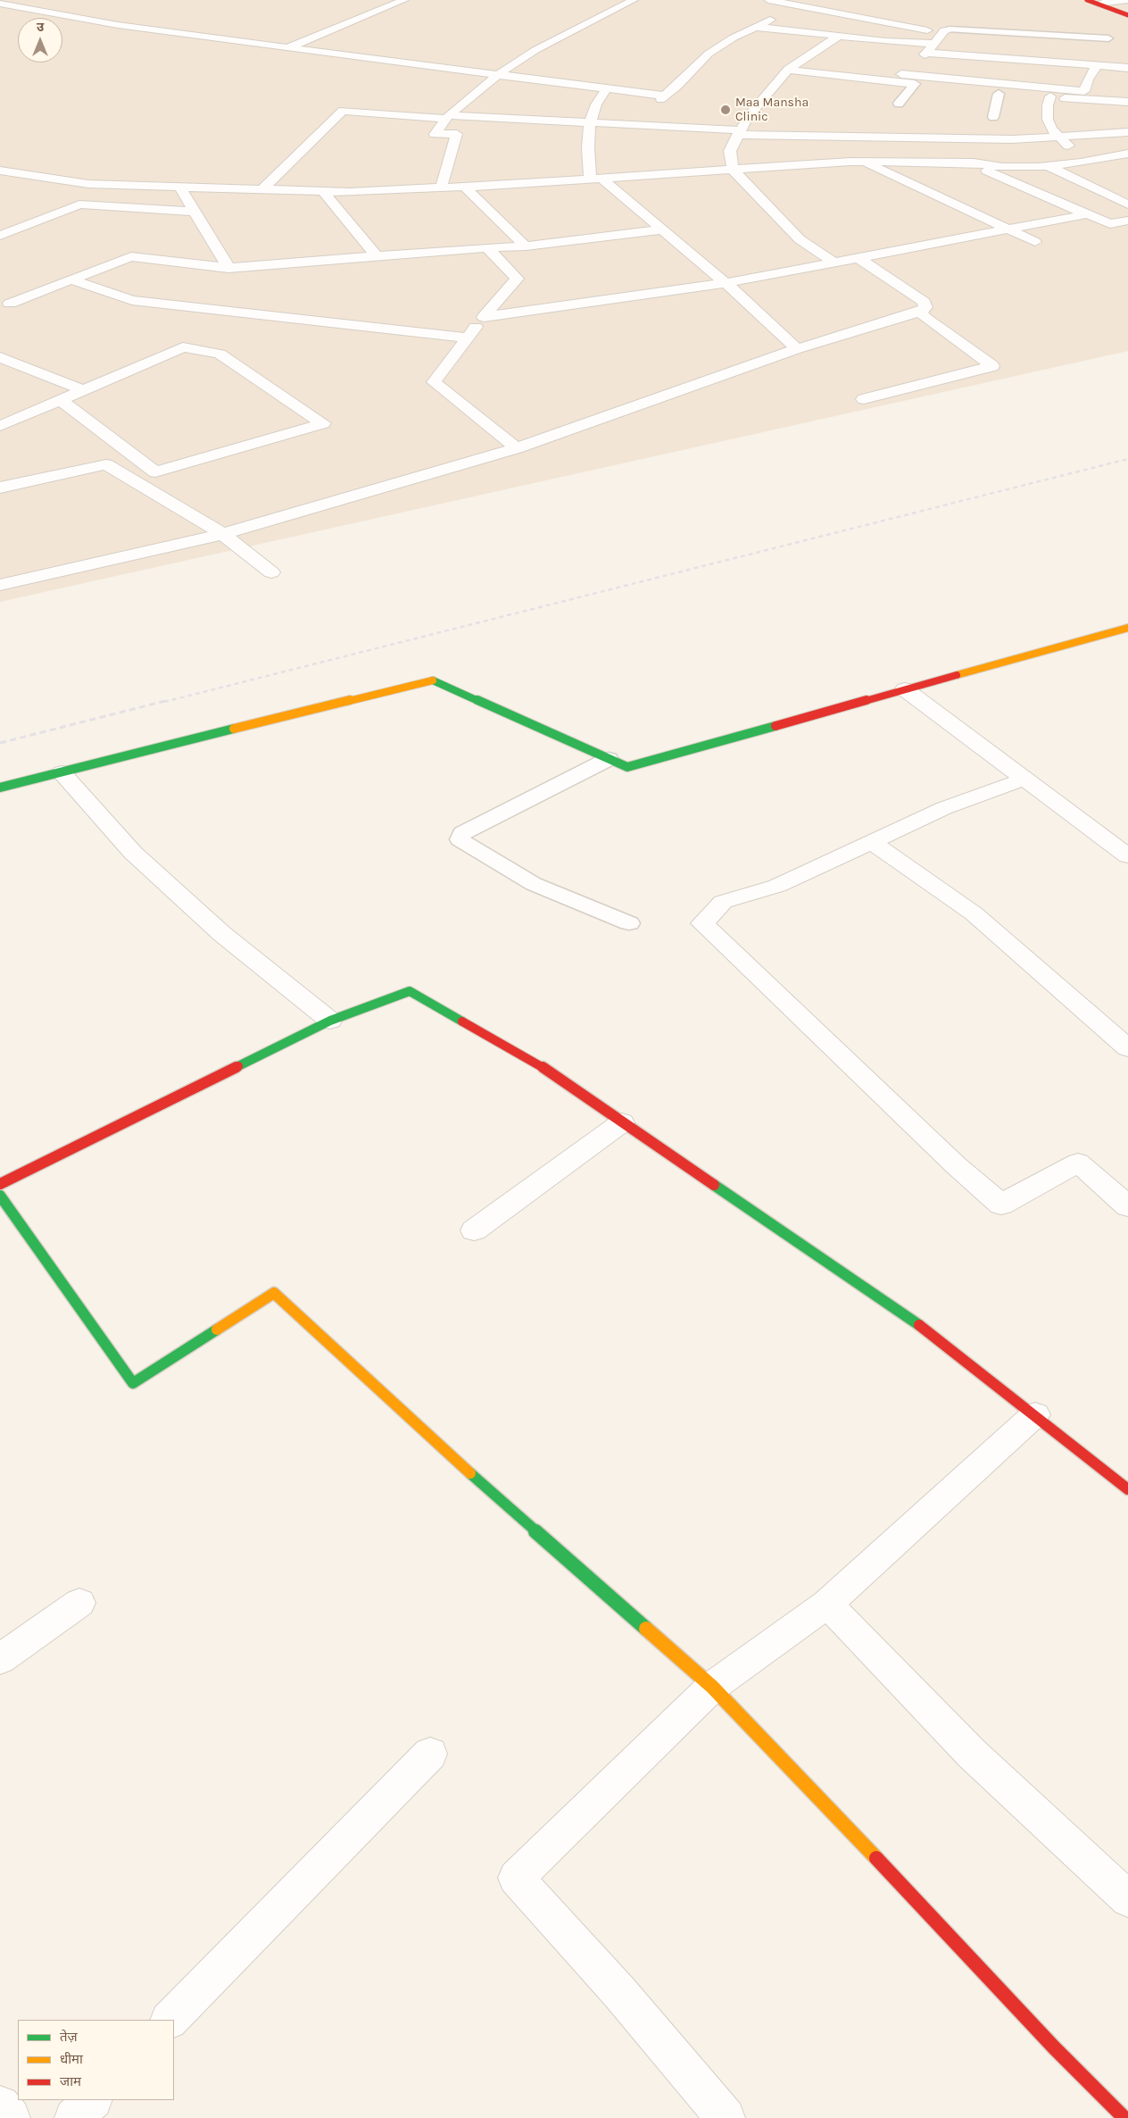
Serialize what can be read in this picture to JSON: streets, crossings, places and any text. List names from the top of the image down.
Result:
{
  "places": ["Maa Mansha Clinic"],
  "legend": ["तेज़", "धीमा", "जाम"],
  "north": "top"
}
